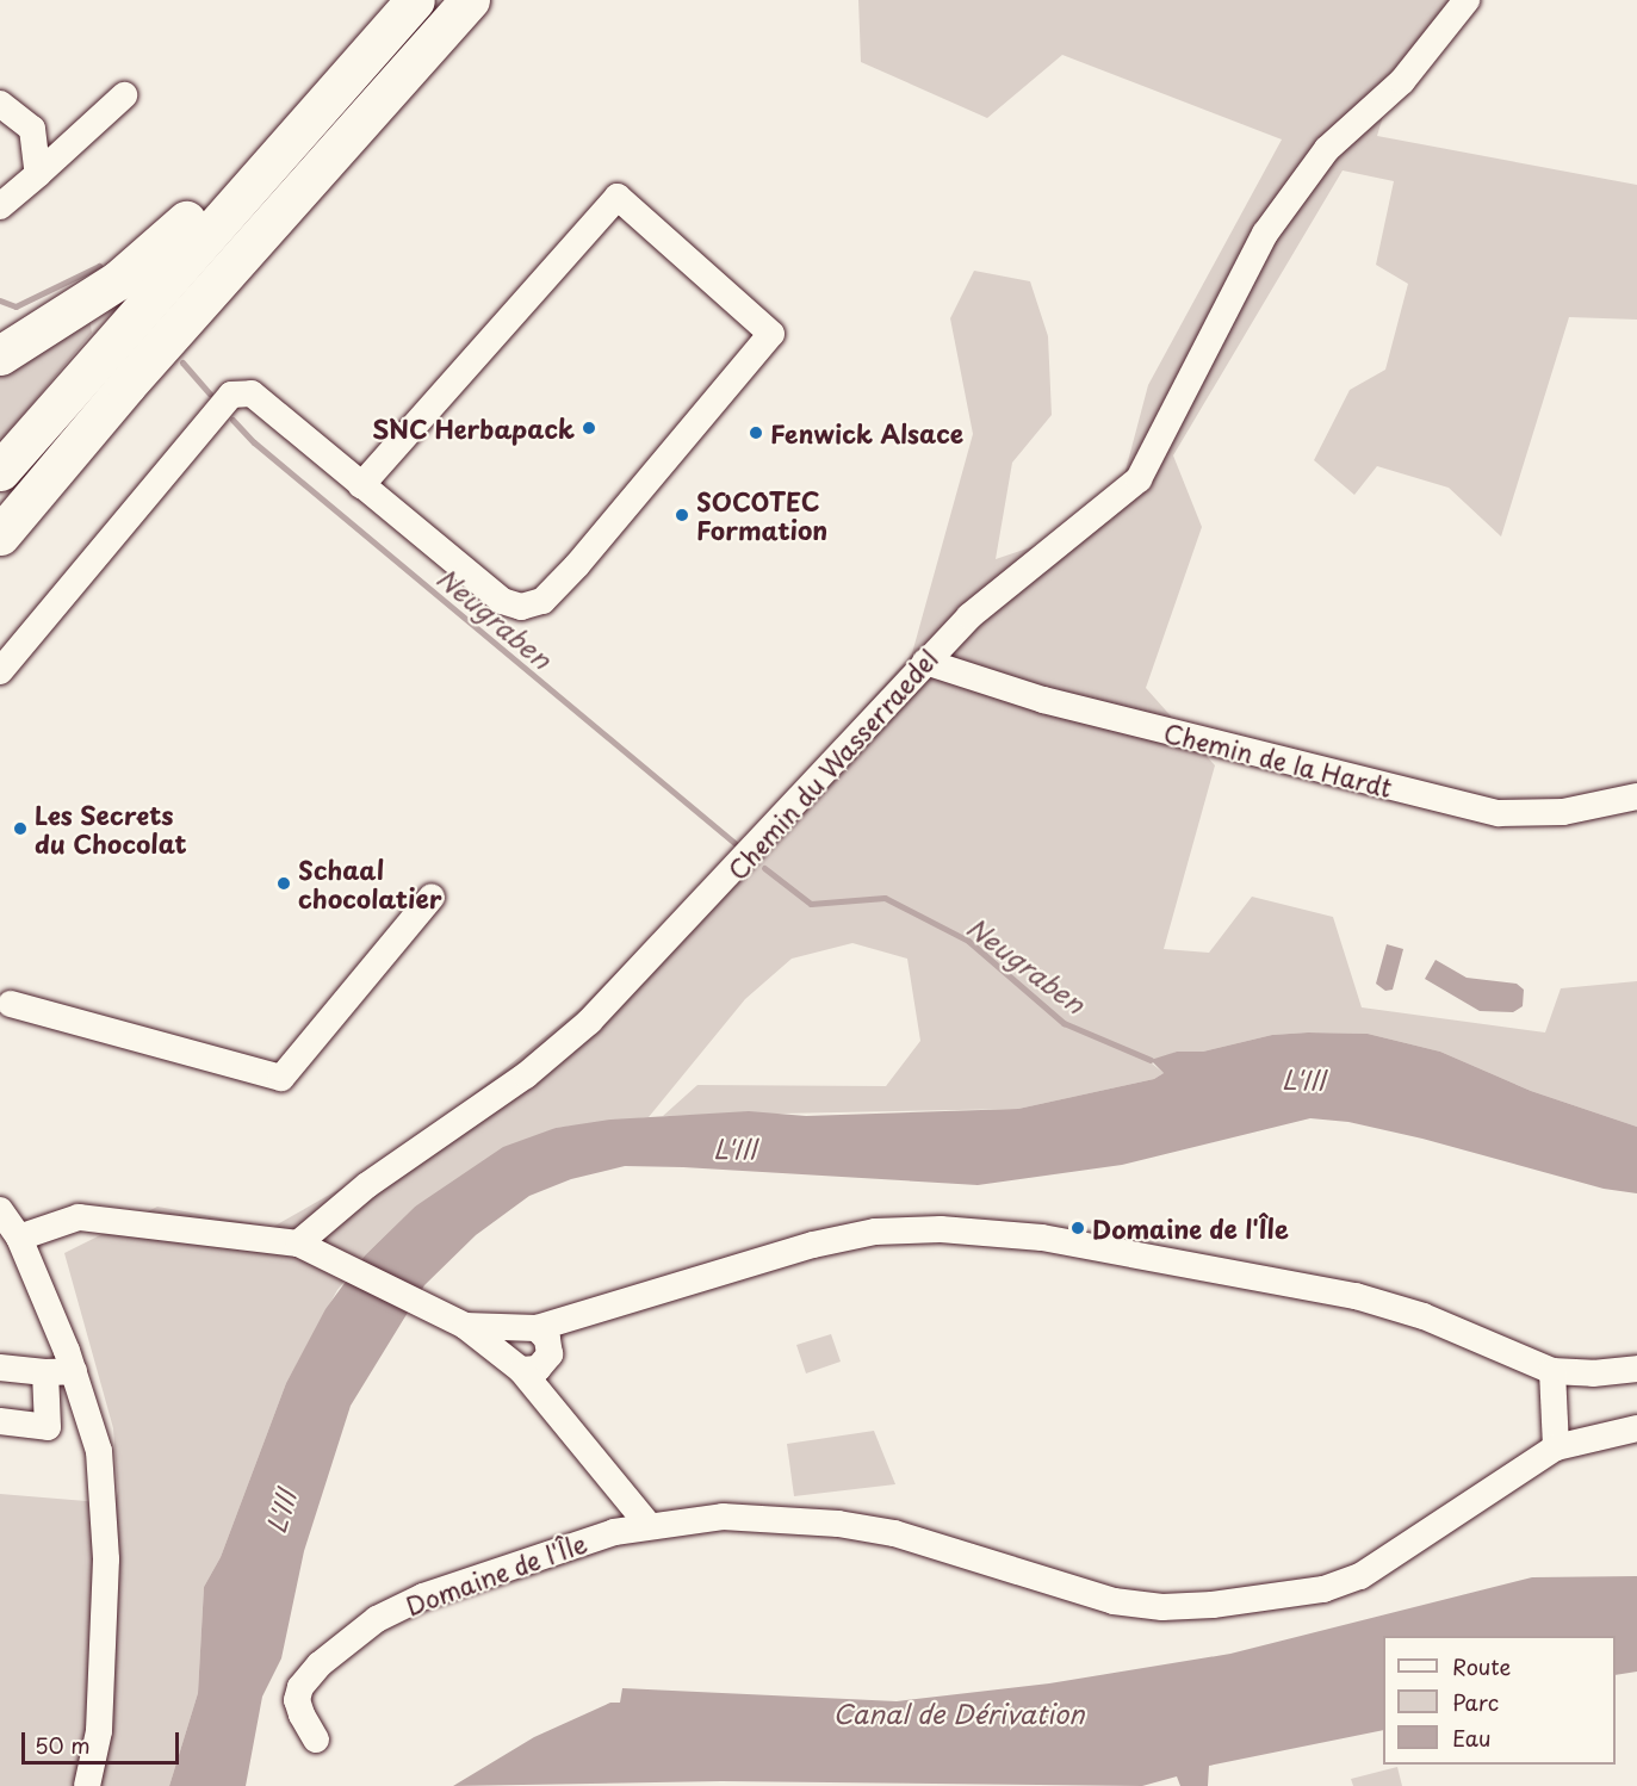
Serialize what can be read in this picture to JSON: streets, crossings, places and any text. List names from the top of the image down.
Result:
{
  "streets": {
    "street": ["Chemin de la Hardt", "Chemin du Wasserraedel", "Domaine de l'Île"]
  },
  "crossings": [
    ["Chemin de la Hardt", "Chemin du Wasserraedel"]
  ],
  "water": ["Neugraben", "L'Ill", "Canal de Dérivation"],
  "places": [
    "SNC Herbapack",
    "Fenwick Alsace",
    "SOCOTEC Formation",
    "Les Secrets du Chocolat",
    "Schaal chocolatier",
    "Domaine de l'Île"
  ],
  "legend": ["Route", "Parc", "Eau"],
  "scale_bar": "50 m"
}
